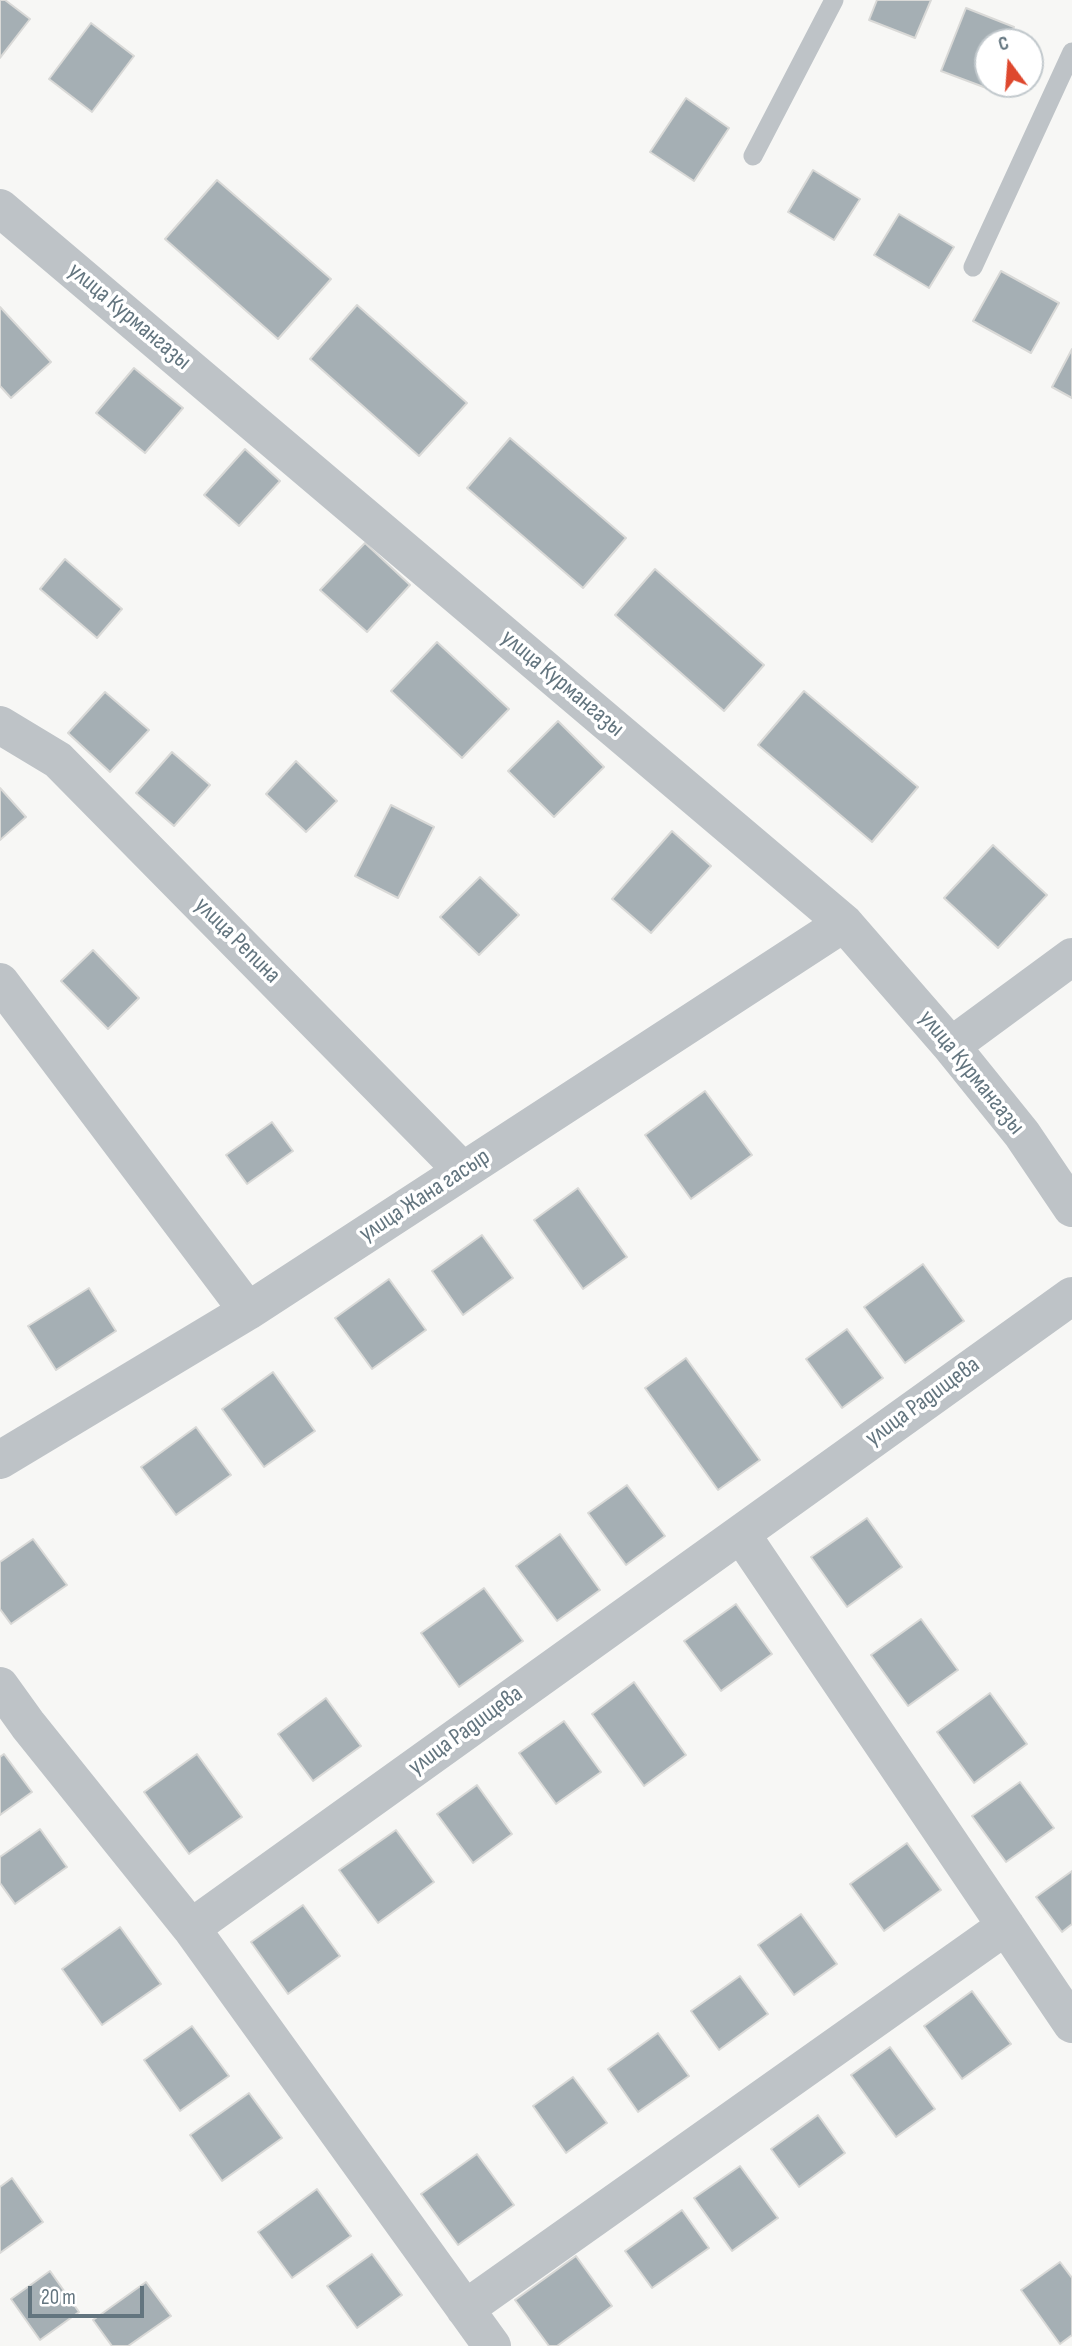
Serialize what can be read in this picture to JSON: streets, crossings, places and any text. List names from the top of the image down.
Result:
{
  "streets": {
    "street": [
      "улица Курмангазы",
      "улица Репина",
      "улица Жана гасыр",
      "улица Радищева"
    ]
  },
  "crossings": [
    ["улица Курмангазы", "улица Жана гасыр"],
    ["улица Репина", "улица Жана гасыр"]
  ],
  "scale_bar": "20 m",
  "north": "top"
}
